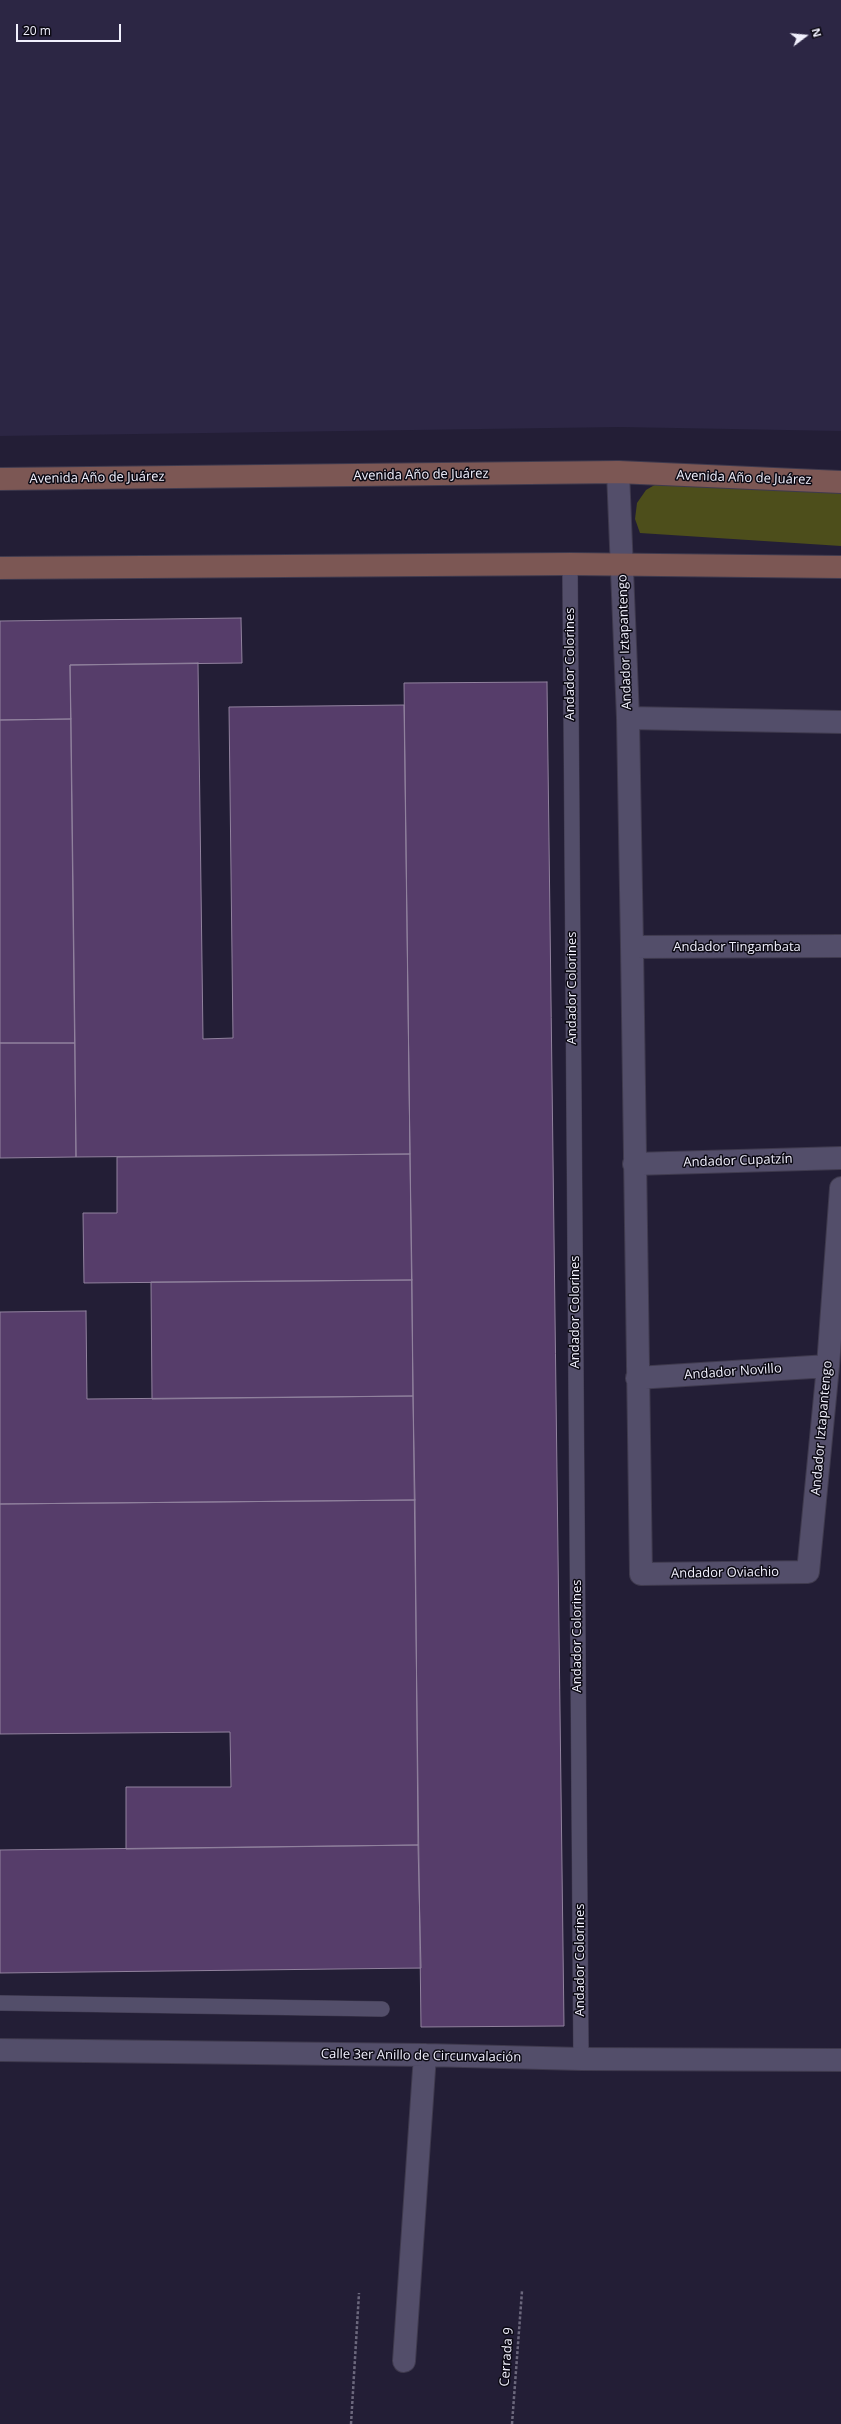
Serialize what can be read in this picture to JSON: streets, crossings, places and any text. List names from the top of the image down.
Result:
{
  "streets": {
    "main road": ["Avenida Año de Juárez"],
    "street": [
      "Andador Iztapantengo",
      "Andador Tingambata",
      "Andador Cupatzín",
      "Andador Novillo",
      "Andador Oviachio",
      "Calle 3er Anillo de Circunvalación"
    ],
    "lane": ["Andador Colorines"],
    "path": ["Cerrada 9"]
  },
  "crossings": [
    ["Avenida Año de Juárez", "Andador Iztapantengo"],
    ["Andador Iztapantengo", "Andador Novillo"],
    ["Andador Iztapantengo", "Andador Oviachio"],
    ["Andador Colorines", "Calle 3er Anillo de Circunvalación"],
    ["Andador Novillo", "Andador Oviachio"]
  ],
  "scale_bar": "20 m",
  "north": "right"
}
